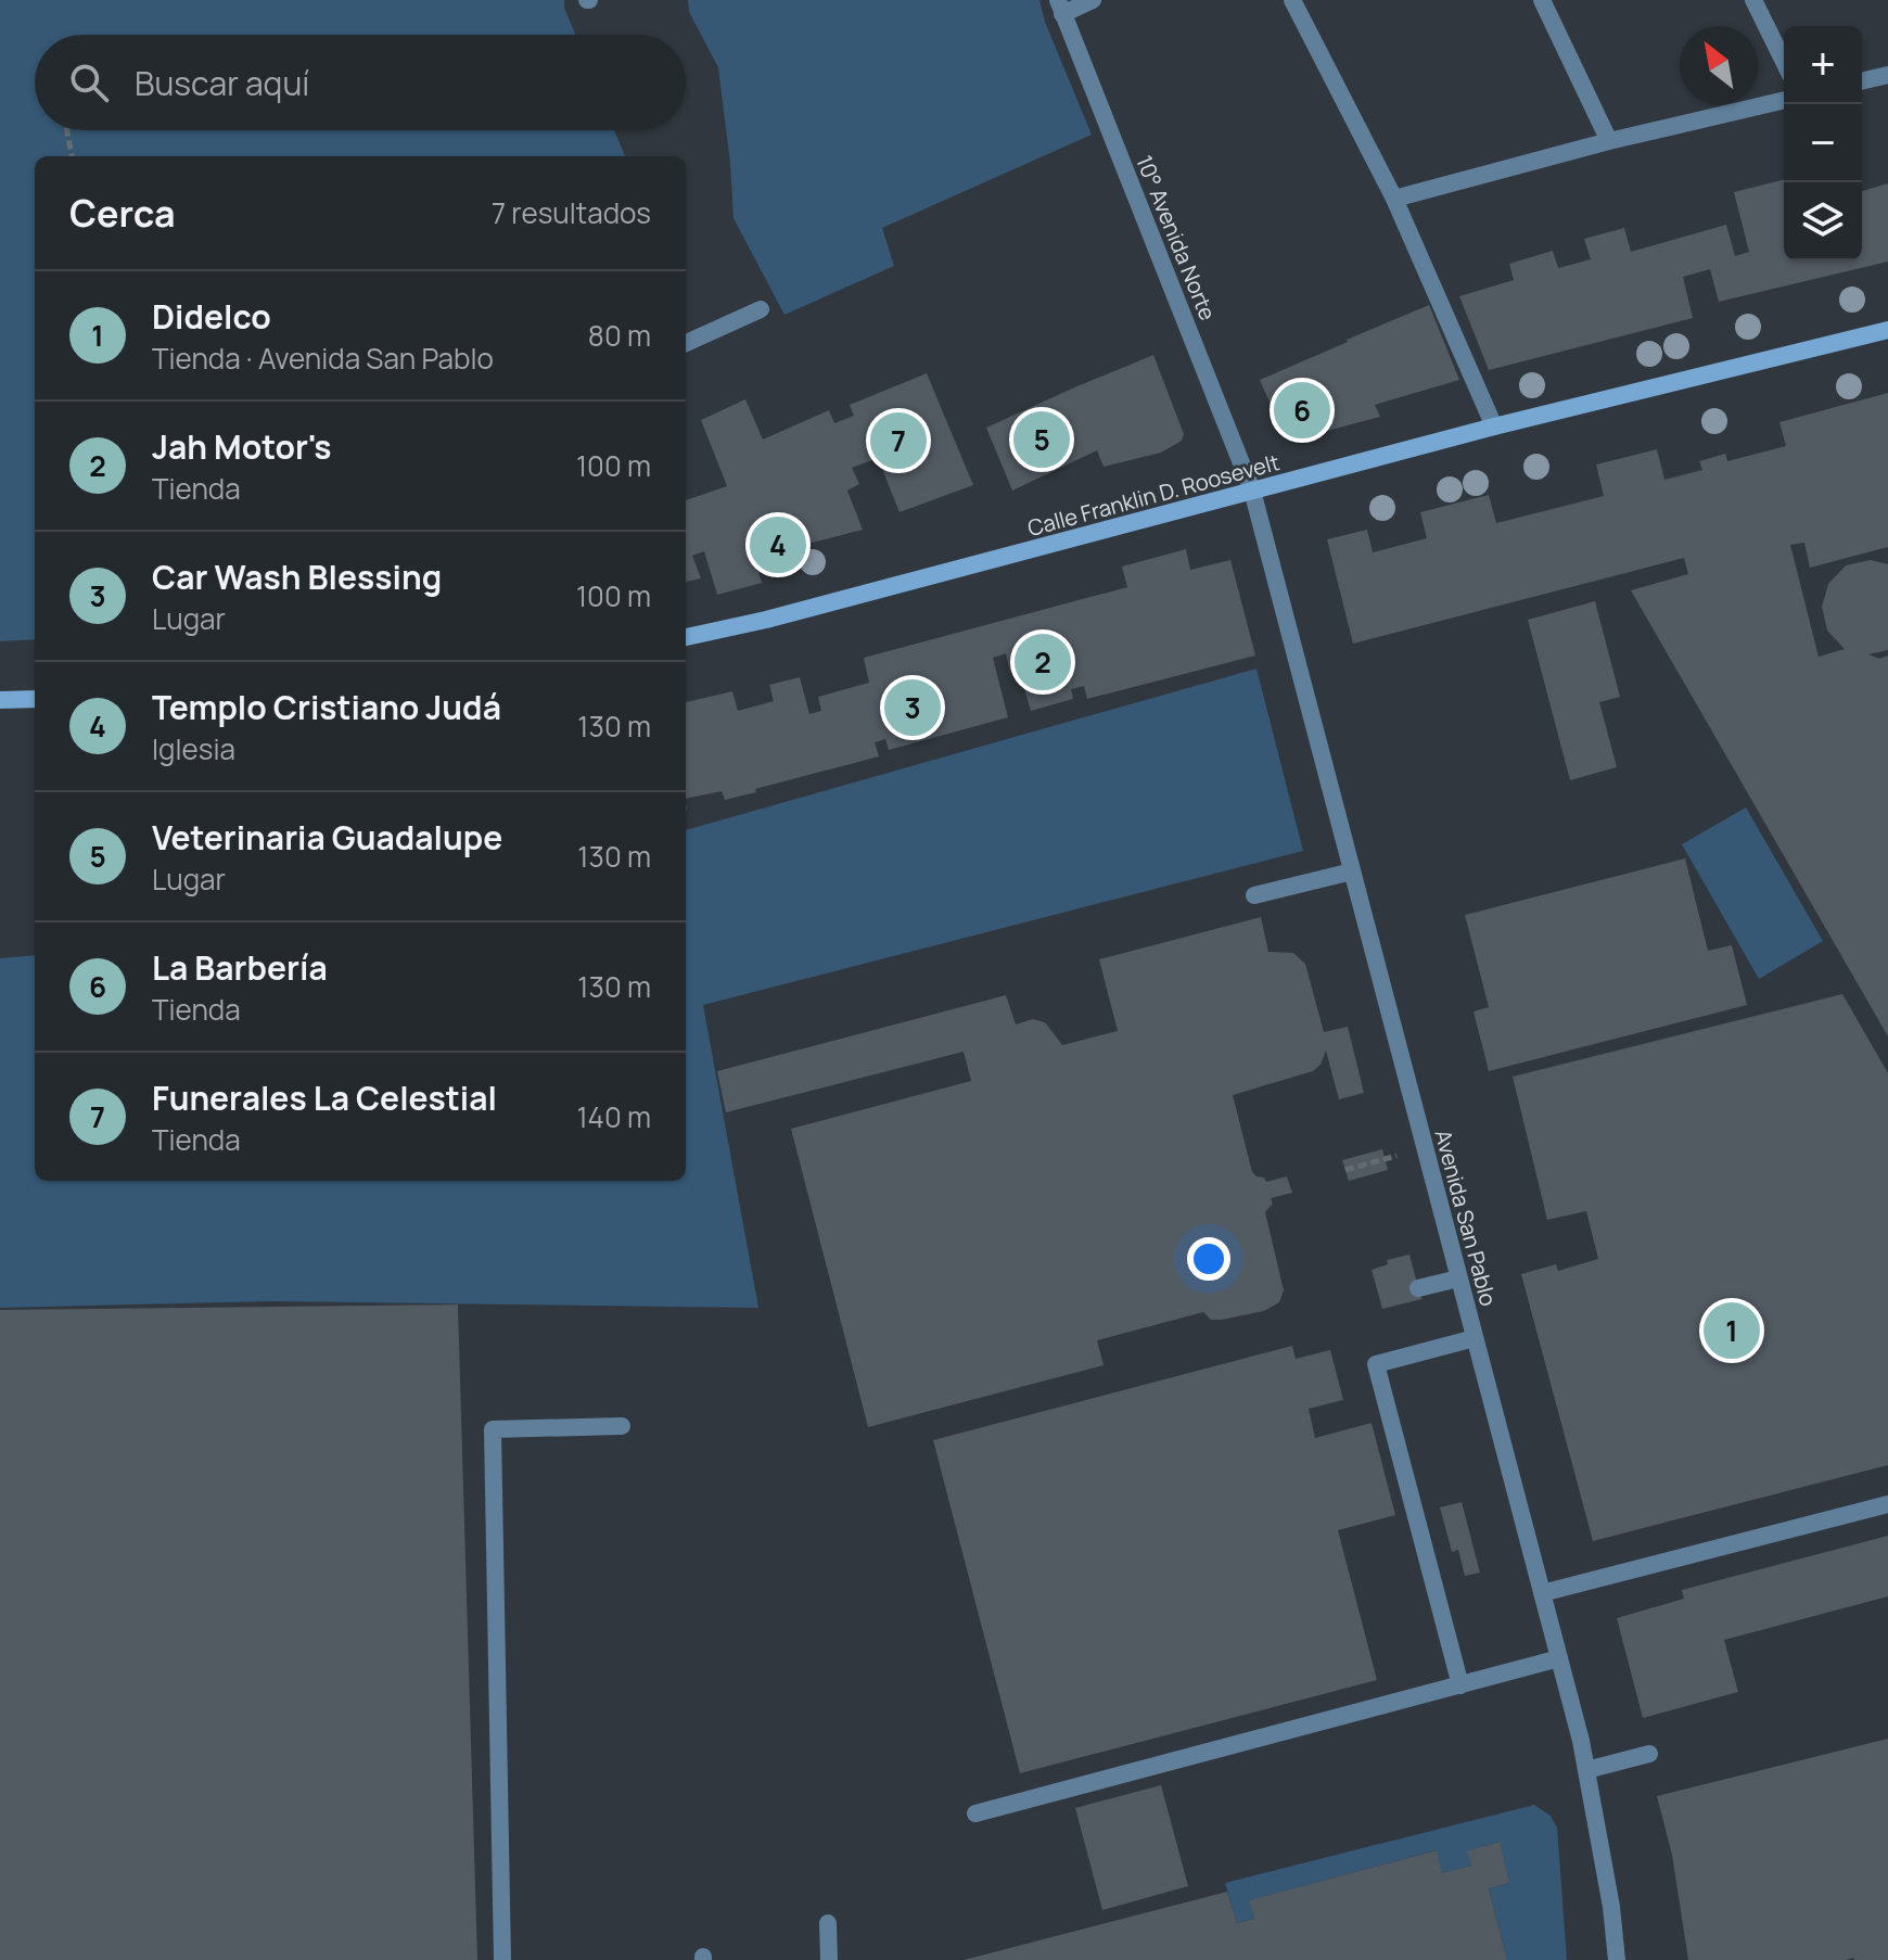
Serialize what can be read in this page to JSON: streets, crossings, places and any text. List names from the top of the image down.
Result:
{
  "streets": {
    "main road": ["Calle Franklin D. Roosevelt"],
    "street": ["10° Avenida Norte", "Avenida San Pablo"]
  },
  "crossings": [
    ["10° Avenida Norte", "Calle Franklin D. Roosevelt"],
    ["10° Avenida Norte", "Avenida San Pablo"],
    ["Calle Franklin D. Roosevelt", "Avenida San Pablo"]
  ],
  "north": "top left",
  "page": {
    "map_buttons": ["+", "−"],
    "search": "Buscar aquí",
    "heading": ["Cerca", "7 resultados"],
    "list": [
      {
        "mark": "1",
        "name": "Didelco",
        "note": "Tienda · Avenida San Pablo",
        "value": "80 m"
      },
      {
        "mark": "2",
        "name": "Jah Motor's",
        "note": "Tienda",
        "value": "100 m"
      },
      {
        "mark": "3",
        "name": "Car Wash Blessing",
        "note": "Lugar",
        "value": "100 m"
      },
      {
        "mark": "4",
        "name": "Templo Cristiano Judá",
        "note": "Iglesia",
        "value": "130 m"
      },
      {
        "mark": "5",
        "name": "Veterinaria Guadalupe",
        "note": "Lugar",
        "value": "130 m"
      },
      {
        "mark": "6",
        "name": "La Barbería",
        "note": "Tienda",
        "value": "130 m"
      },
      {
        "mark": "7",
        "name": "Funerales La Celestial",
        "note": "Tienda",
        "value": "140 m"
      }
    ],
    "pins": [
      "6",
      "5",
      "7",
      "4",
      "2",
      "3",
      "1"
    ]
  }
}
